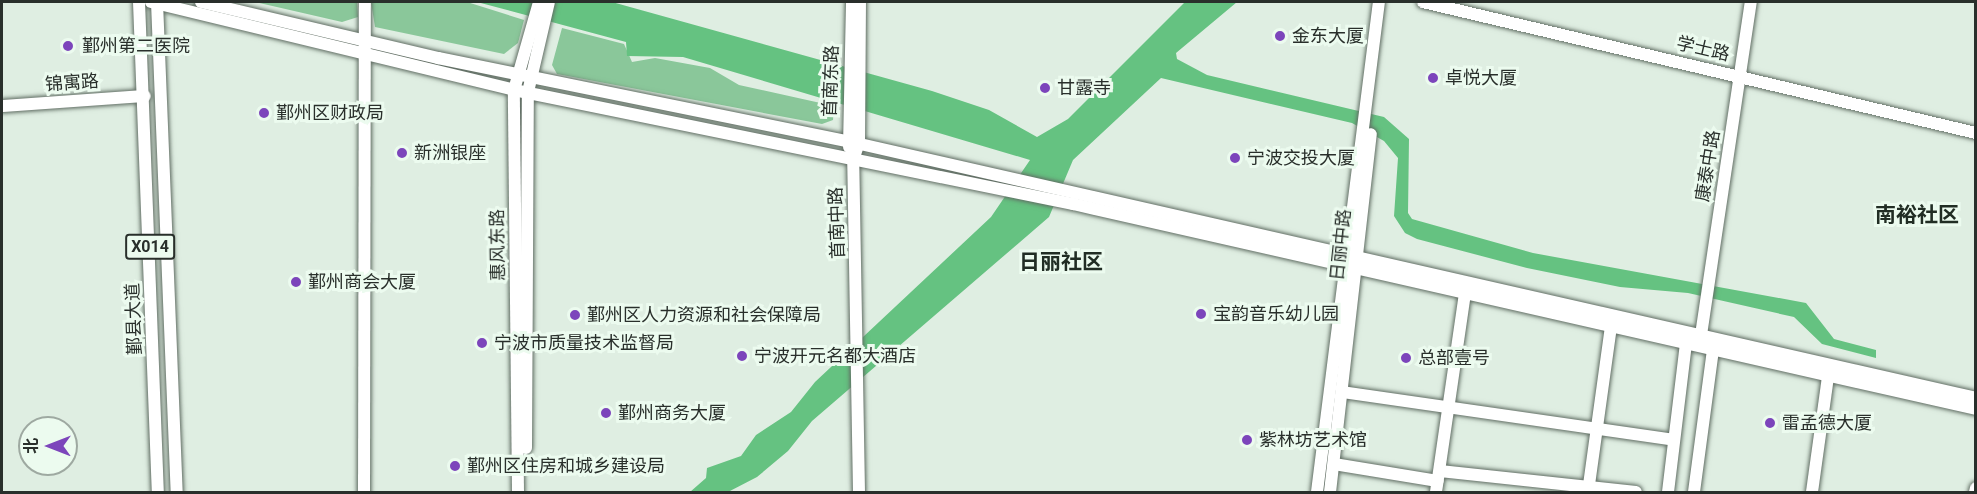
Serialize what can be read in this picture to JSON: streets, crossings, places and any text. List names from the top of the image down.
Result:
{
  "streets": {
    "main road": [
      "学士路",
      "首南东路",
      "锦寓路",
      "康泰中路",
      "首南中路",
      "惠风东路",
      "日丽中路",
      "X014",
      "鄞县大道"
    ]
  },
  "crossings": [
    ["学士路", "康泰中路"],
    ["首南东路", "首南中路"],
    ["锦寓路", "鄞县大道"]
  ],
  "districts": ["南裕社区", "日丽社区"],
  "places": [
    "金东大厦",
    "鄞州第二医院",
    "卓悦大厦",
    "甘露寺",
    "鄞州区财政局",
    "新洲银座",
    "宁波交投大厦",
    "鄞州商会大厦",
    "宝韵音乐幼儿园",
    "鄞州区人力资源和社会保障局",
    "宁波市质量技术监督局",
    "宁波开元名都大酒店",
    "总部壹号",
    "鄞州商务大厦",
    "雷孟德大厦",
    "紫林坊艺术馆",
    "鄞州区住房和城乡建设局"
  ],
  "north": "left"
}
